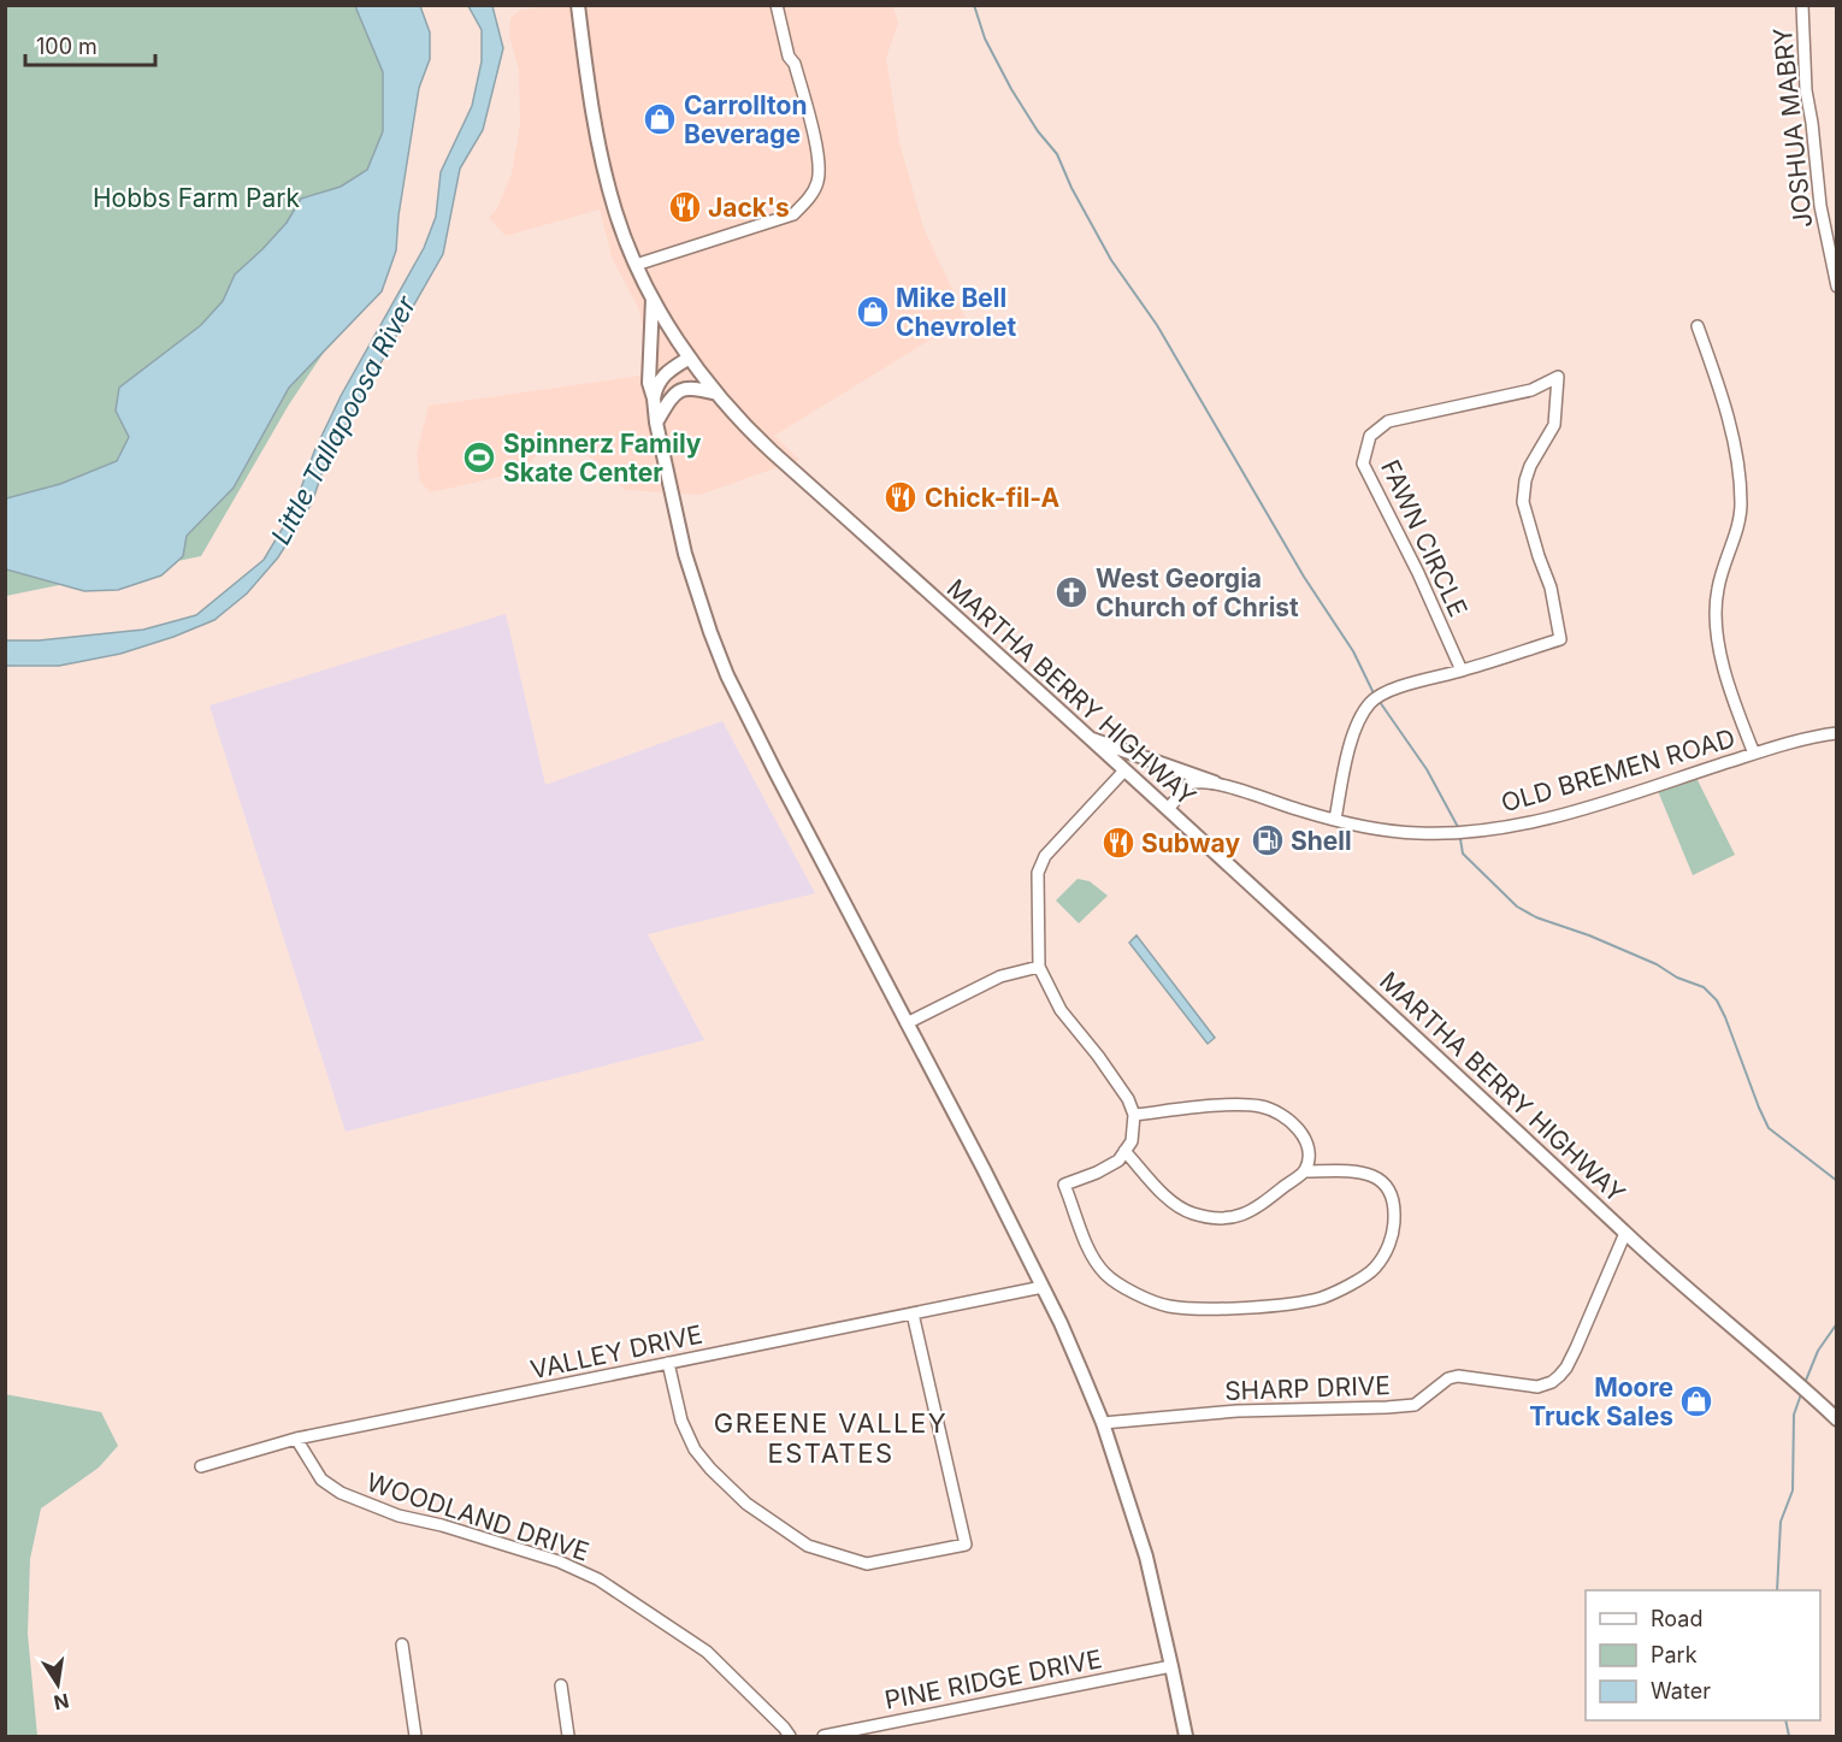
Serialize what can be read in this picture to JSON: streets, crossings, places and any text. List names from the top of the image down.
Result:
{
  "streets": {
    "main road": ["MARTHA BERRY HIGHWAY"],
    "street": [
      "JOSHUA MABRY",
      "FAWN CIRCLE",
      "OLD BREMEN ROAD",
      "VALLEY DRIVE",
      "SHARP DRIVE",
      "WOODLAND DRIVE",
      "PINE RIDGE DRIVE"
    ]
  },
  "crossings": [
    ["FAWN CIRCLE", "OLD BREMEN ROAD"],
    ["MARTHA BERRY HIGHWAY", "SHARP DRIVE"],
    ["VALLEY DRIVE", "WOODLAND DRIVE"]
  ],
  "districts": ["GREENE VALLEY ESTATES"],
  "water": ["Little Tallapoosa River"],
  "parks": ["Hobbs Farm Park"],
  "places": {
    "shop": ["Carrollton Beverage", "Mike Bell Chevrolet", "Moore Truck Sales"],
    "restaurant": ["Jack's", "Chick-fil-A", "Subway"],
    "sports": ["Spinnerz Family Skate Center"],
    "church": ["West Georgia Church of Christ"],
    "fuel station": ["Shell"]
  },
  "legend": ["Road", "Park", "Water"],
  "scale_bar": "100 m",
  "north": "bottom"
}
